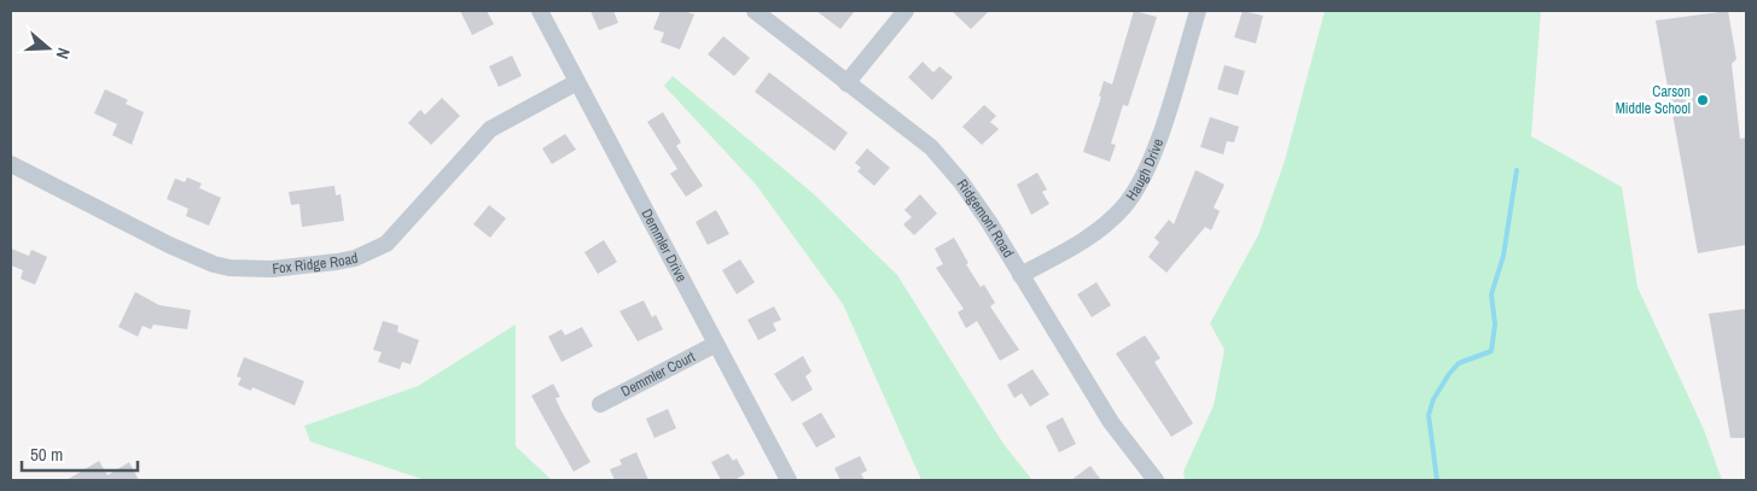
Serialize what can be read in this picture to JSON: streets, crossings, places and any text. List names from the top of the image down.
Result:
{
  "streets": {
    "street": [
      "Haugh Drive",
      "Ridgemont Road",
      "Demmler Drive",
      "Fox Ridge Road",
      "Demmler Court"
    ]
  },
  "crossings": [
    ["Haugh Drive", "Ridgemont Road"],
    ["Demmler Drive", "Fox Ridge Road"],
    ["Demmler Drive", "Demmler Court"]
  ],
  "places": ["Carson Middle School"],
  "scale_bar": "50 m",
  "north": "right"
}
